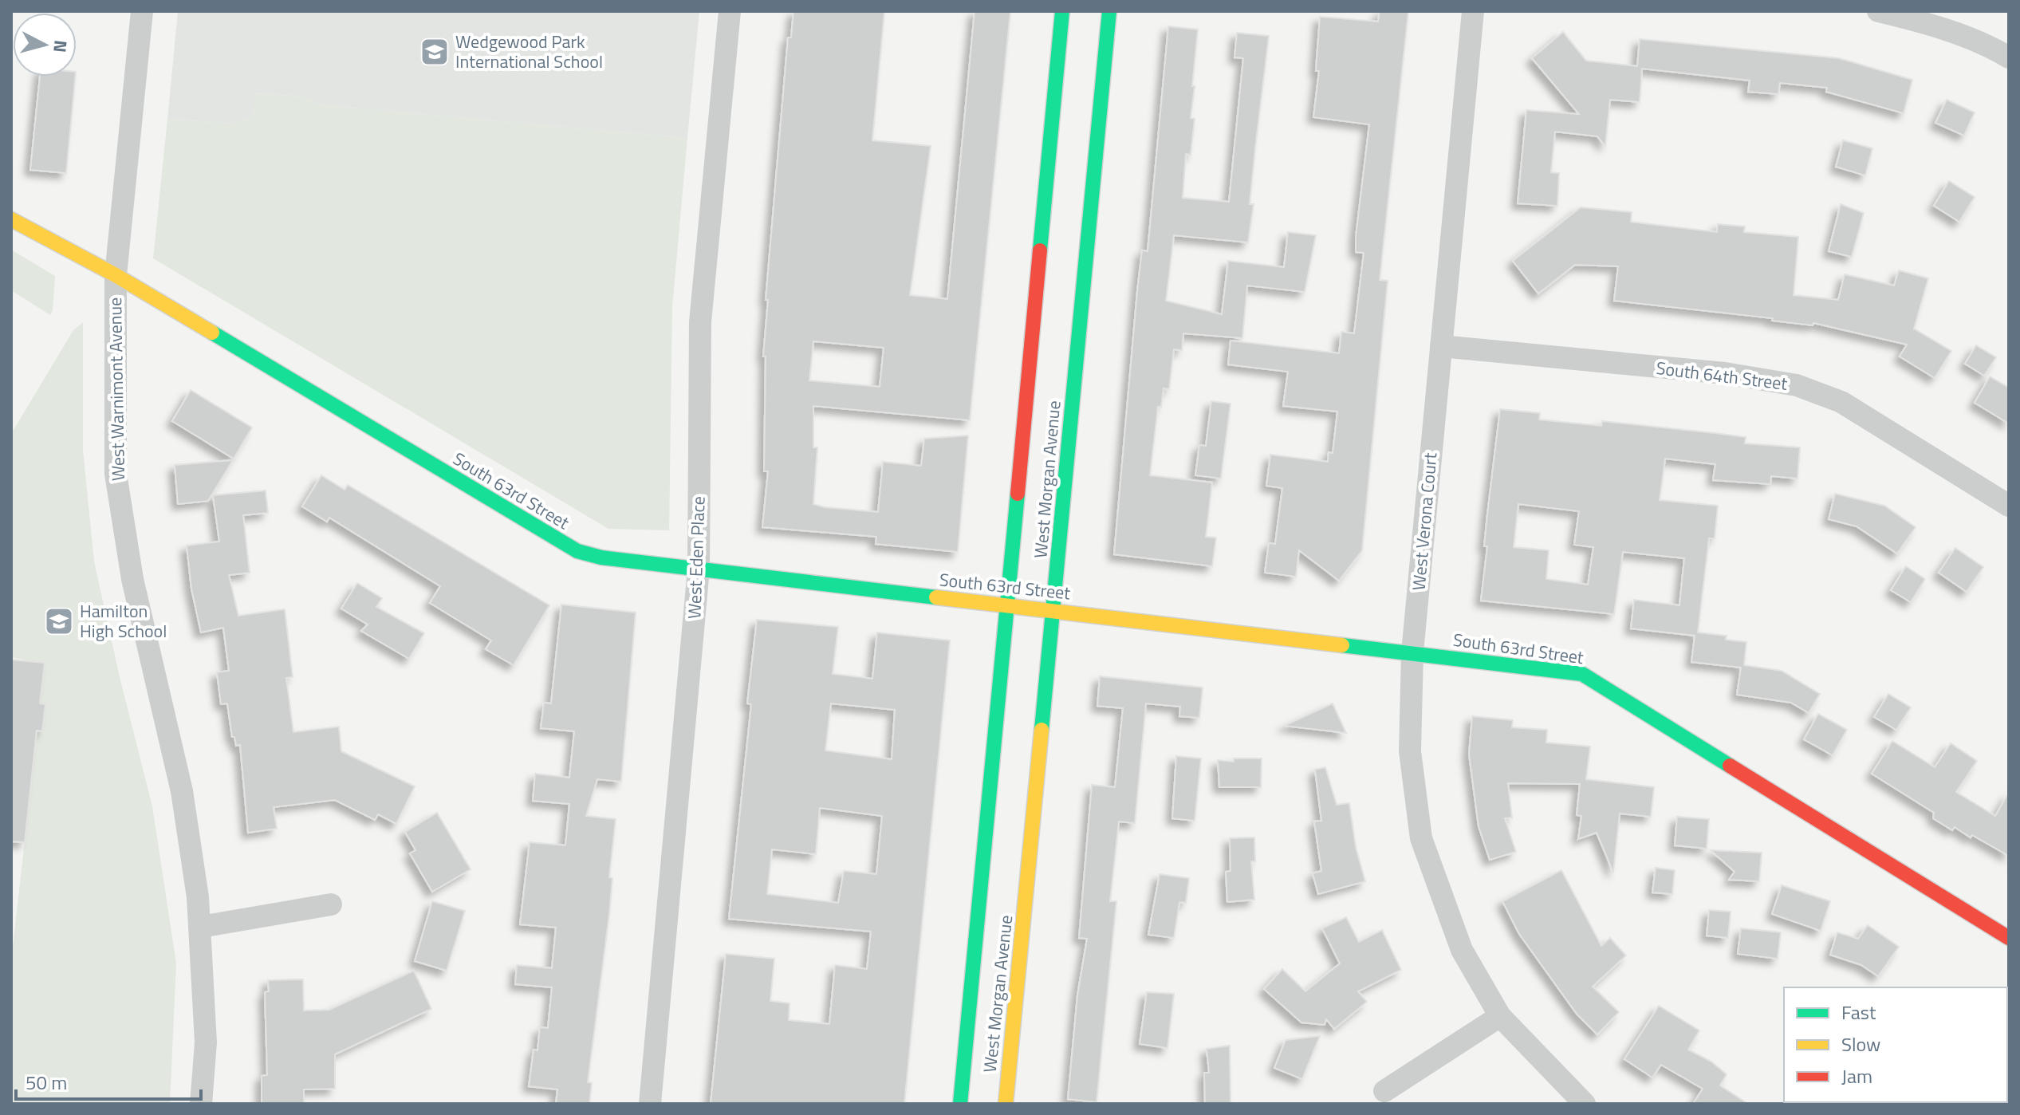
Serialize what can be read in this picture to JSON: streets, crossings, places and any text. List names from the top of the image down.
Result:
{
  "streets": {
    "street": [
      "South 64th Street",
      "West Warnimont Avenue",
      "West Morgan Avenue",
      "South 63rd Street",
      "West Verona Court",
      "West Eden Place"
    ]
  },
  "crossings": [
    ["South 64th Street", "West Verona Court"],
    ["West Warnimont Avenue", "South 63rd Street"],
    ["West Morgan Avenue", "South 63rd Street"],
    ["South 63rd Street", "West Verona Court"],
    ["South 63rd Street", "West Eden Place"]
  ],
  "places": {
    "school or university": ["Wedgewood Park International School", "Hamilton High School"]
  },
  "legend": ["Fast", "Slow", "Jam"],
  "scale_bar": "50 m",
  "north": "right"
}
